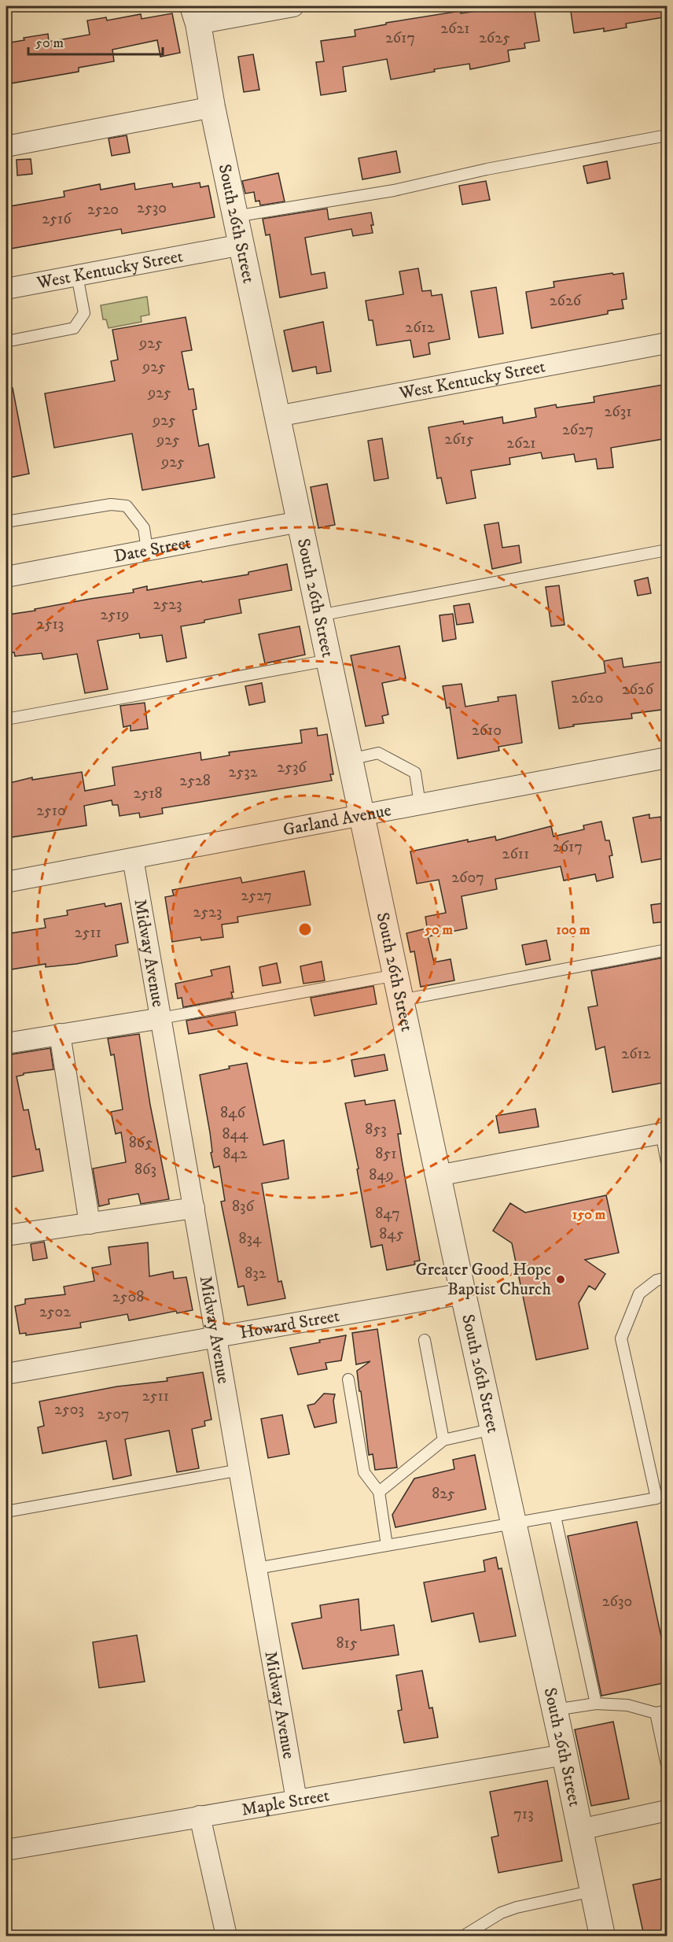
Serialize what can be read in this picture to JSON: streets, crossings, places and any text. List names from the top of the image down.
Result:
{
  "streets": {
    "street": [
      "South 26th Street",
      "West Kentucky Street",
      "Date Street",
      "Garland Avenue",
      "Midway Avenue",
      "Howard Street",
      "Maple Street"
    ]
  },
  "crossings": [
    ["South 26th Street", "West Kentucky Street"],
    ["South 26th Street", "Date Street"],
    ["South 26th Street", "Garland Avenue"],
    ["South 26th Street", "Howard Street"],
    ["South 26th Street", "Maple Street"],
    ["Garland Avenue", "Midway Avenue"],
    ["Midway Avenue", "Howard Street"],
    ["Midway Avenue", "Maple Street"]
  ],
  "places": ["Greater Good Hope Baptist Church"],
  "house_numbers": [
    "2621",
    "2617",
    "2625",
    "2530",
    "2520",
    "2516",
    "2626",
    "2612",
    "925",
    "925",
    "925",
    "2631",
    "925",
    "2627",
    "2615",
    "925",
    "2621",
    "925",
    "2523",
    "2519",
    "2513",
    "2626",
    "2620",
    "2610",
    "2536",
    "2532",
    "2528",
    "2518",
    "2510",
    "2617",
    "2611",
    "2607",
    "2527",
    "2523",
    "2511",
    "2612",
    "846",
    "853",
    "844",
    "865",
    "842",
    "851",
    "863",
    "849",
    "836",
    "847",
    "845",
    "834",
    "832",
    "2508",
    "2502",
    "2511",
    "2503",
    "2507",
    "825",
    "2630",
    "815",
    "713"
  ],
  "scale_bar": "50 m",
  "rings": ["50 m", "100 m", "150 m"]
}
